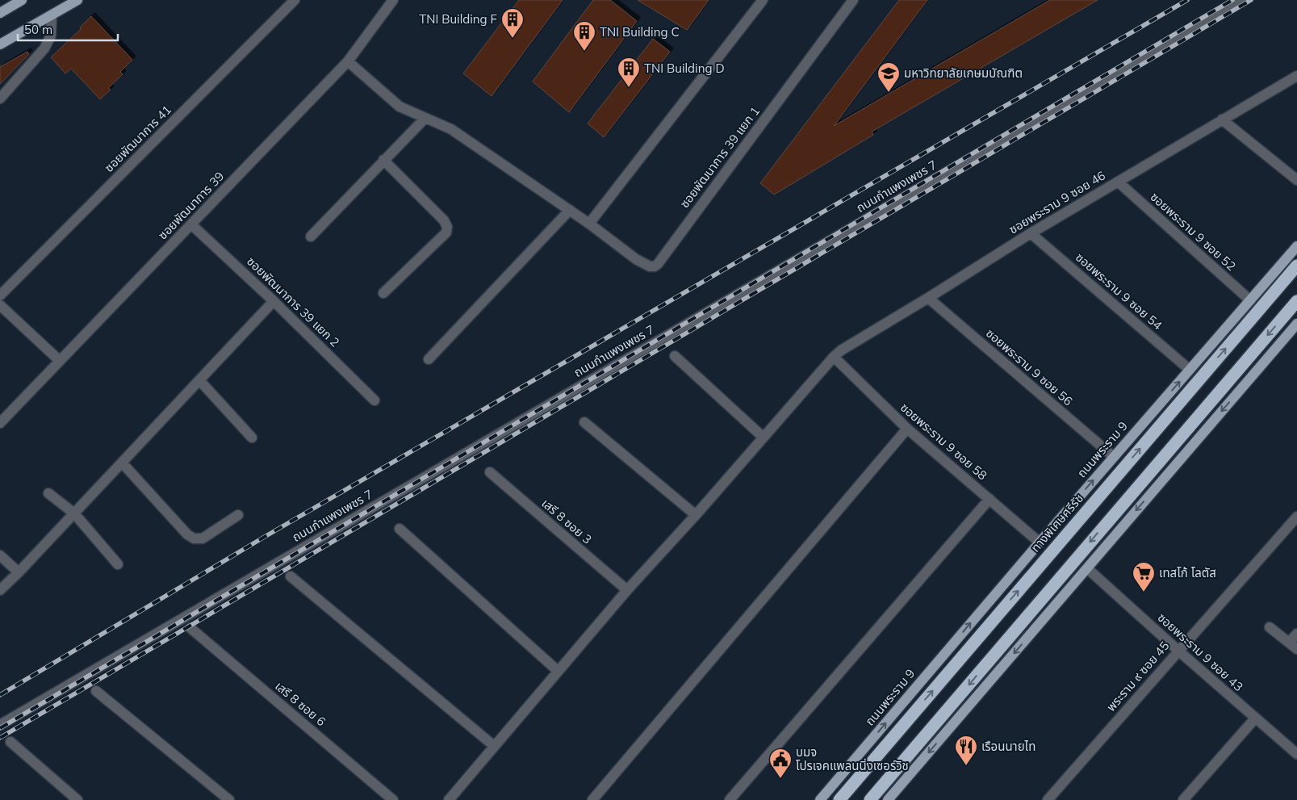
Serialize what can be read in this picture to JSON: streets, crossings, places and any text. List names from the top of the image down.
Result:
{
  "streets": {
    "highway": ["ทางพิเศษศรีรัช"],
    "main road": ["ถนนพระราม 9"],
    "street": [
      "ซอยพัฒนาการ 41",
      "ซอยพัฒนาการ 39 แยก 1",
      "ถนนกำแพงเพชร 7",
      "ซอยพระราม 9 ซอย 46",
      "ซอยพัฒนาการ 39",
      "ซอยพระราม 9 ซอย 52",
      "ซอยพระราม 9 ซอย 54",
      "ซอยพัฒนาการ 39 แยก 2",
      "ซอยพระราม 9 ซอย 56",
      "ซอยพระราม 9 ซอย 58",
      "เสรี 8 ซอย 3",
      "ซอยพระราม 9 ซอย 43",
      "พระราม ๙ ซอย 45",
      "เสรี 8 ซอย 6"
    ]
  },
  "crossings": [
    ["ซอยพัฒนาการ 39 แยก 1", "ซอยพัฒนาการ 39"],
    ["ซอยพระราม 9 ซอย 46", "ซอยพระราม 9 ซอย 52"],
    ["ซอยพระราม 9 ซอย 46", "ซอยพระราม 9 ซอย 54"],
    ["ซอยพระราม 9 ซอย 46", "ซอยพระราม 9 ซอย 56"],
    ["ซอยพระราม 9 ซอย 46", "ซอยพระราม 9 ซอย 58"],
    ["ซอยพระราม 9 ซอย 46", "เสรี 8 ซอย 3"],
    ["ซอยพัฒนาการ 39", "ซอยพัฒนาการ 39 แยก 2"],
    ["ซอยพระราม 9 ซอย 52", "ถนนพระราม 9"],
    ["ซอยพระราม 9 ซอย 54", "ถนนพระราม 9"],
    ["ซอยพระราม 9 ซอย 56", "ถนนพระราม 9"],
    ["ซอยพระราม 9 ซอย 58", "ถนนพระราม 9"],
    ["ซอยพระราม 9 ซอย 43", "พระราม ๙ ซอย 45"]
  ],
  "places": {
    "building": ["TNI Building F", "TNI Building C", "TNI Building D"],
    "school or university": ["มหาวิทยาลัยเกษมบัณฑิต"],
    "supermarket": ["เทสโก้ โลตัส"],
    "restaurant": ["เรือนนายไท"],
    "public building": ["บมจ โปรเจคแพลนนิ่งเซอร์วิช"]
  },
  "scale_bar": "50 m"
}
